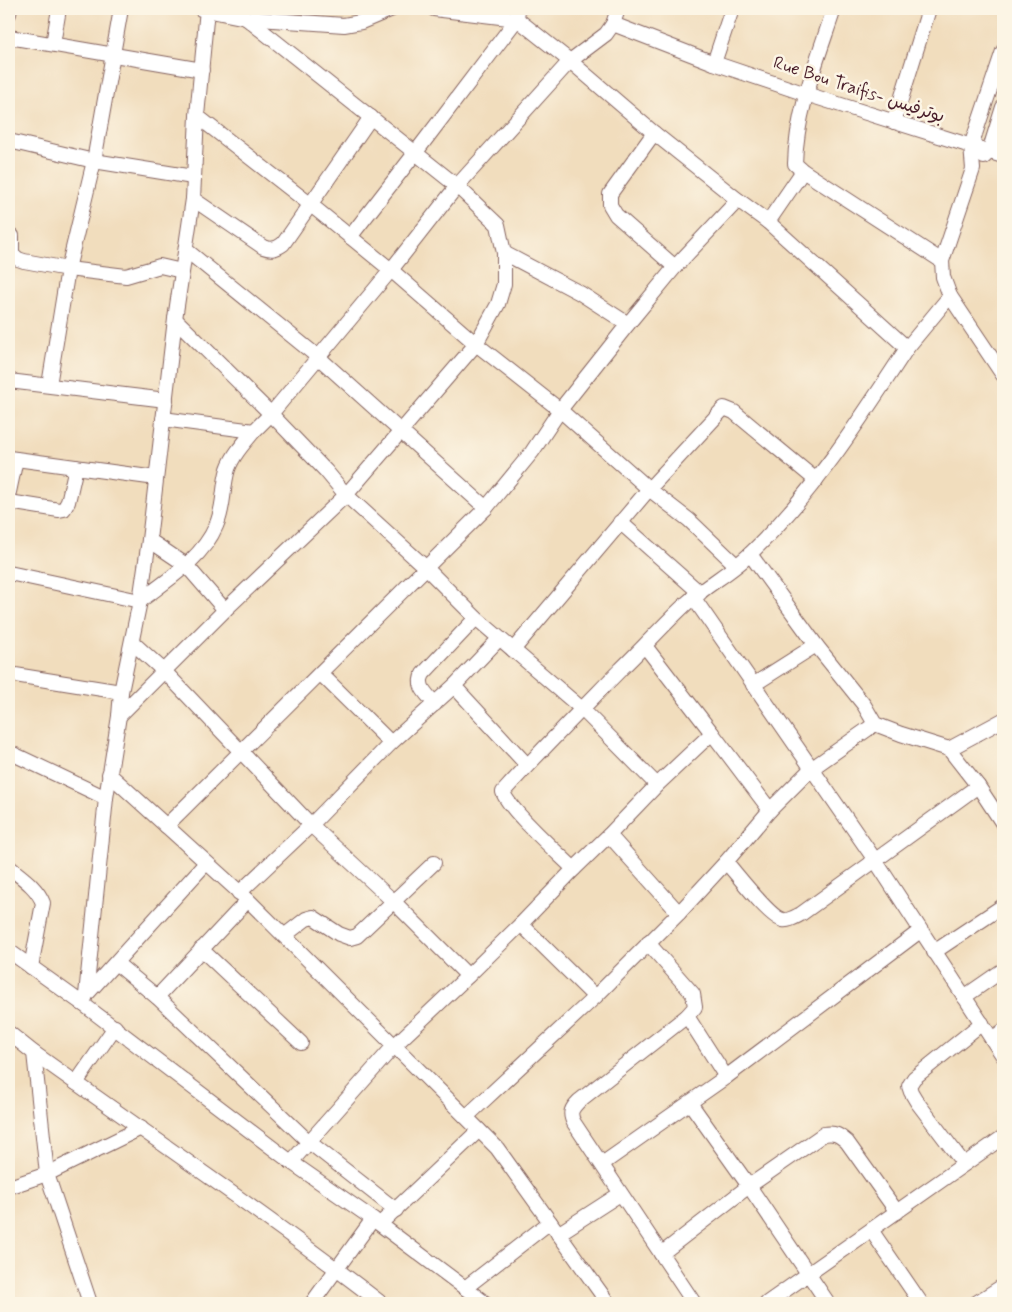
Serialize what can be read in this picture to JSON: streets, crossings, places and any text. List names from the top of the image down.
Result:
{
  "streets": {
    "street": ["Rue Bou Traifis- بوترفيس"]
  }
}
